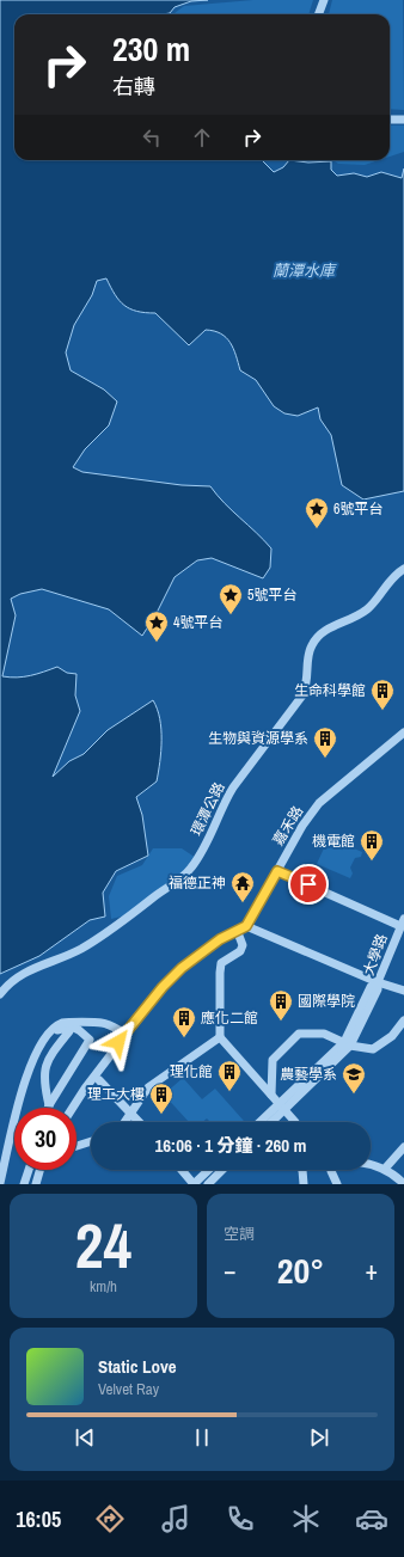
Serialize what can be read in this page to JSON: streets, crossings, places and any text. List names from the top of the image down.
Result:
{
  "streets": {
    "street": ["環潭公路", "嘉禾路", "大學路"]
  },
  "water": ["蘭潭水庫"],
  "places": {
    "place": ["6號平台", "5號平台", "4號平台"],
    "building": [
      "生命科學館",
      "生物與資源學系",
      "機電館",
      "國際學院",
      "應化二館",
      "理化館",
      "理工大樓"
    ],
    "temple": ["福德正神"],
    "school or university": ["農藝學系"]
  },
  "page": {
    "turn": ["230 m", "右轉"],
    "limit": "30",
    "trip": "16:06 · 1 分鐘 · 260 m",
    "tile": [
      ["24", "km/h"],
      "空調"
    ],
    "heat": ["−", "20°", "+"],
    "song": ["Static Love", "Velvet Ray"],
    "tabs": "16:05"
  }
}
